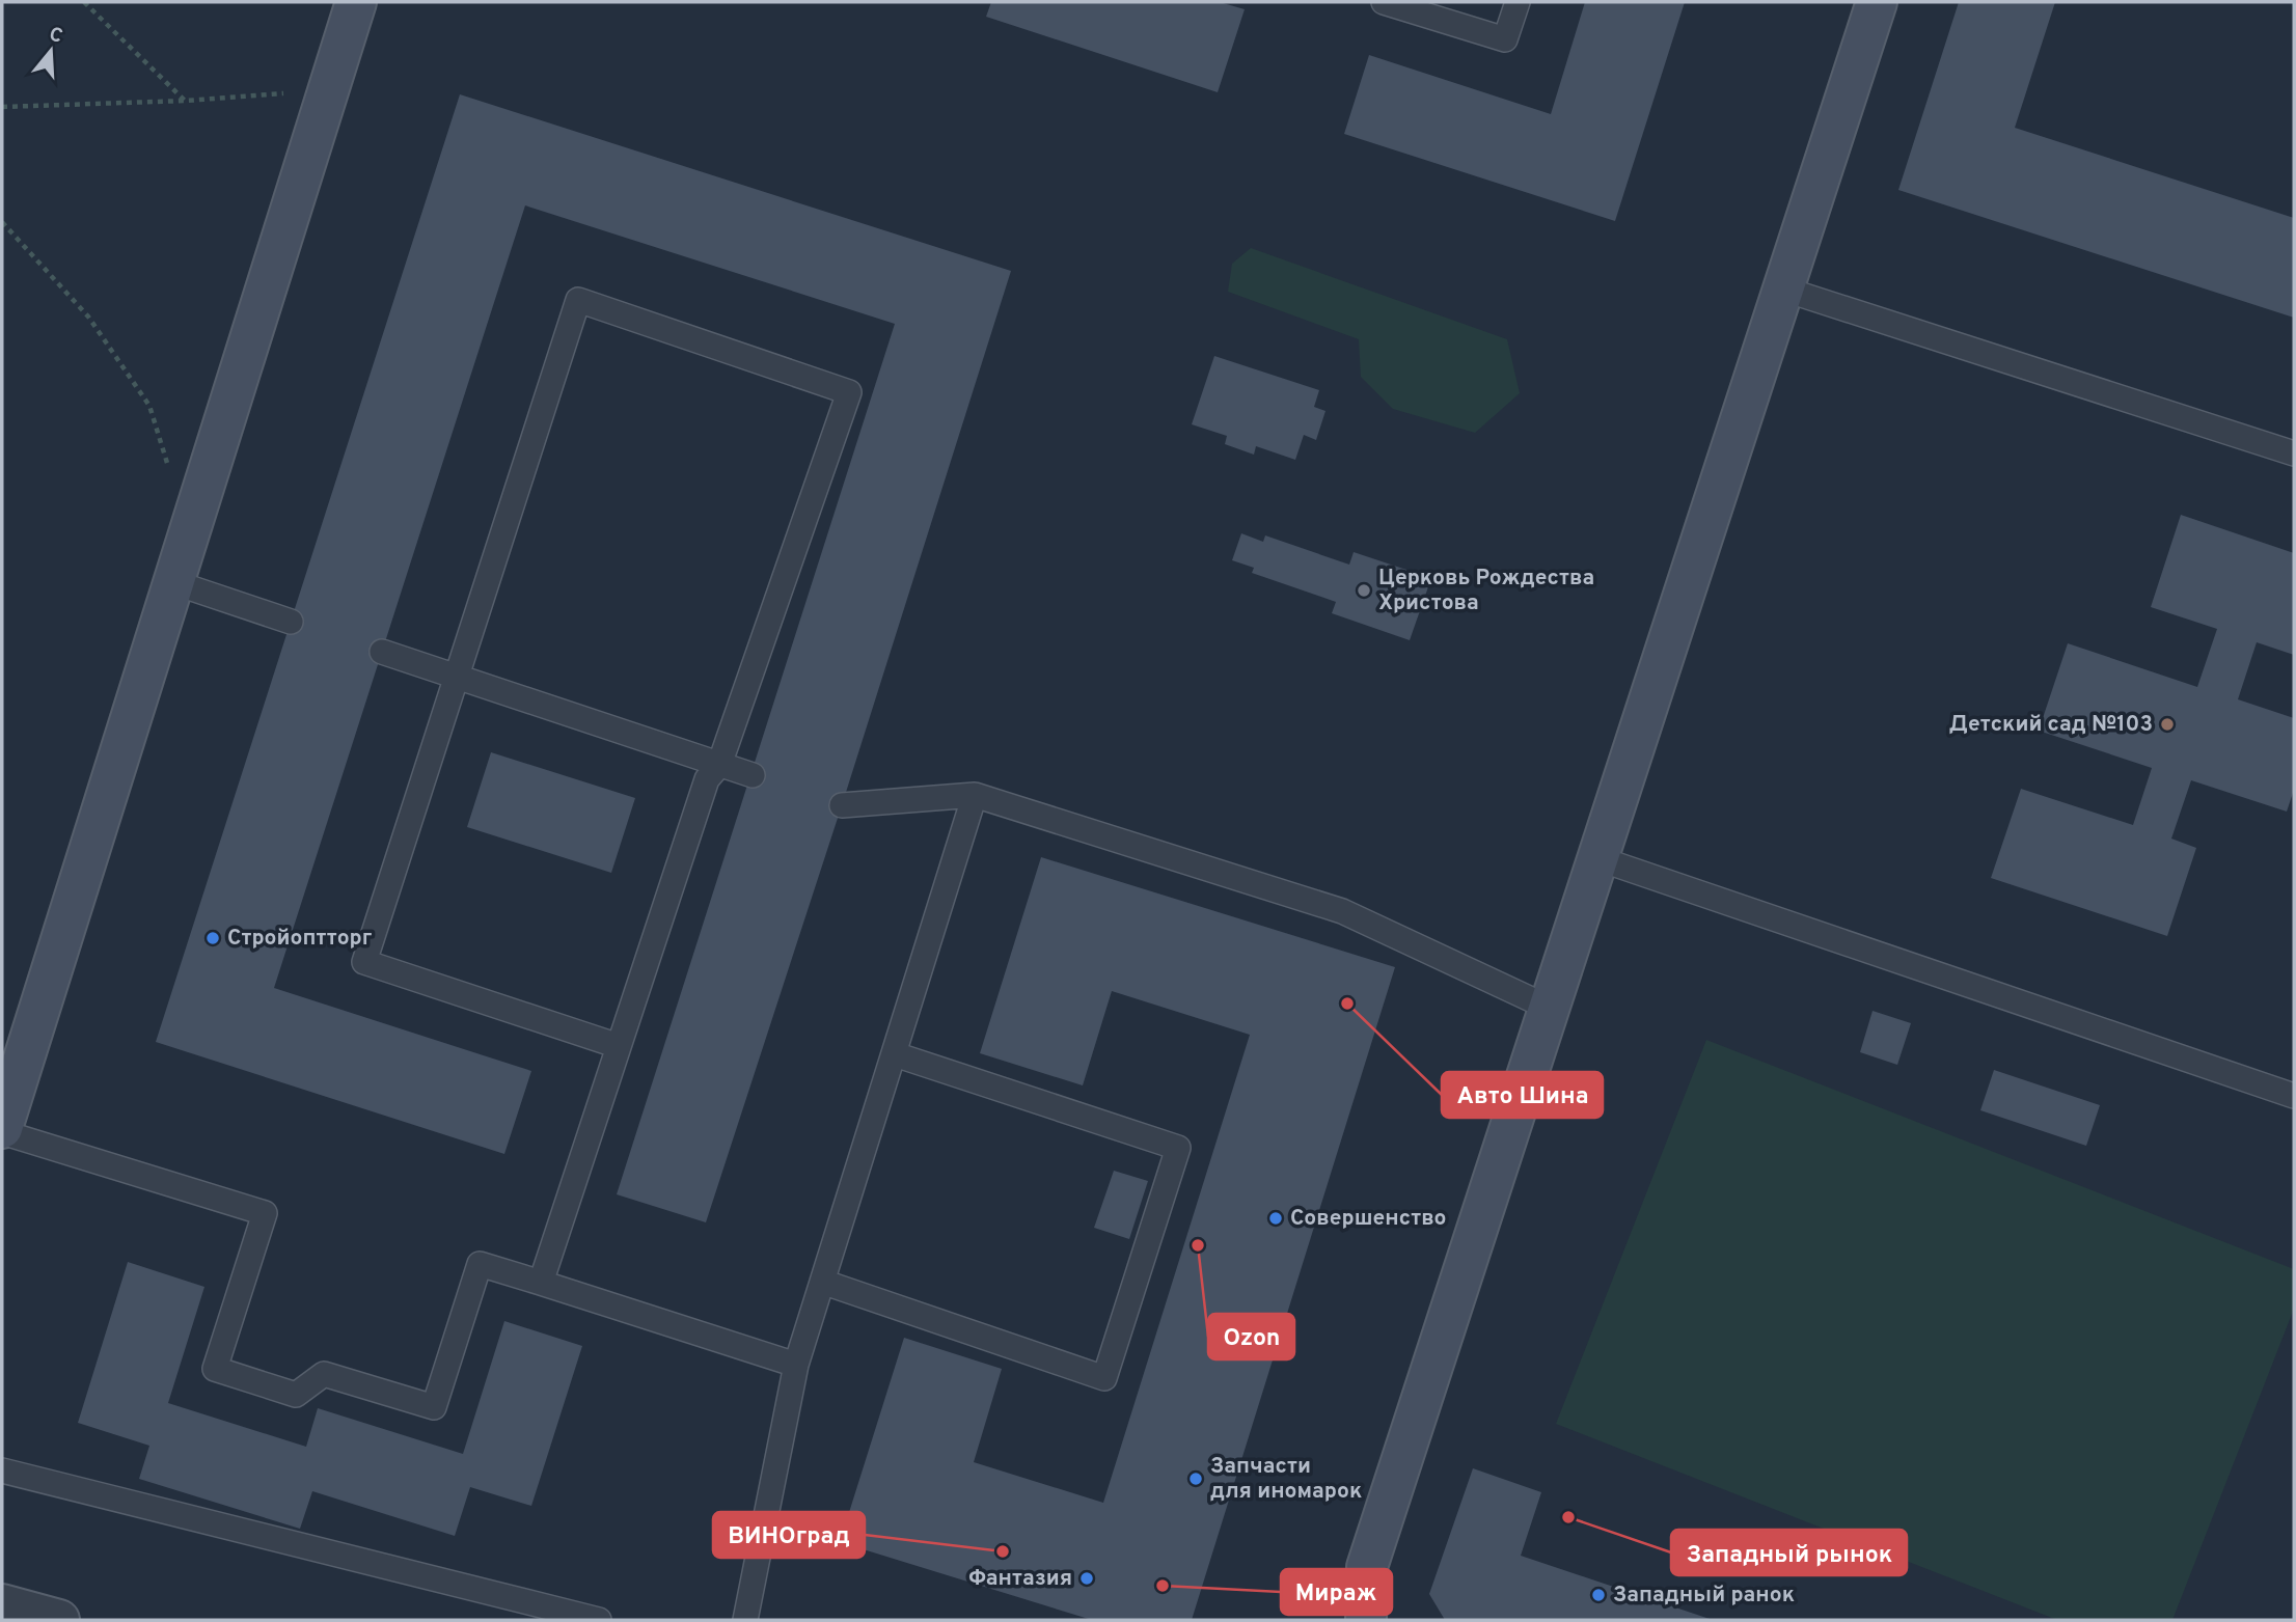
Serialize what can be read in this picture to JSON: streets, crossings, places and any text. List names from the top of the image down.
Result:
{
  "places": [
    "Церковь Рождества Христова",
    "Детский сад №103",
    "Стройоптторг",
    "Авто Шина",
    "Совершенство",
    "Ozon",
    "Запчасти для иномарок",
    "Западный рынок",
    "ВИНОград",
    "Фантазия",
    "Мираж",
    "Западный ранок"
  ],
  "north": "top"
}
